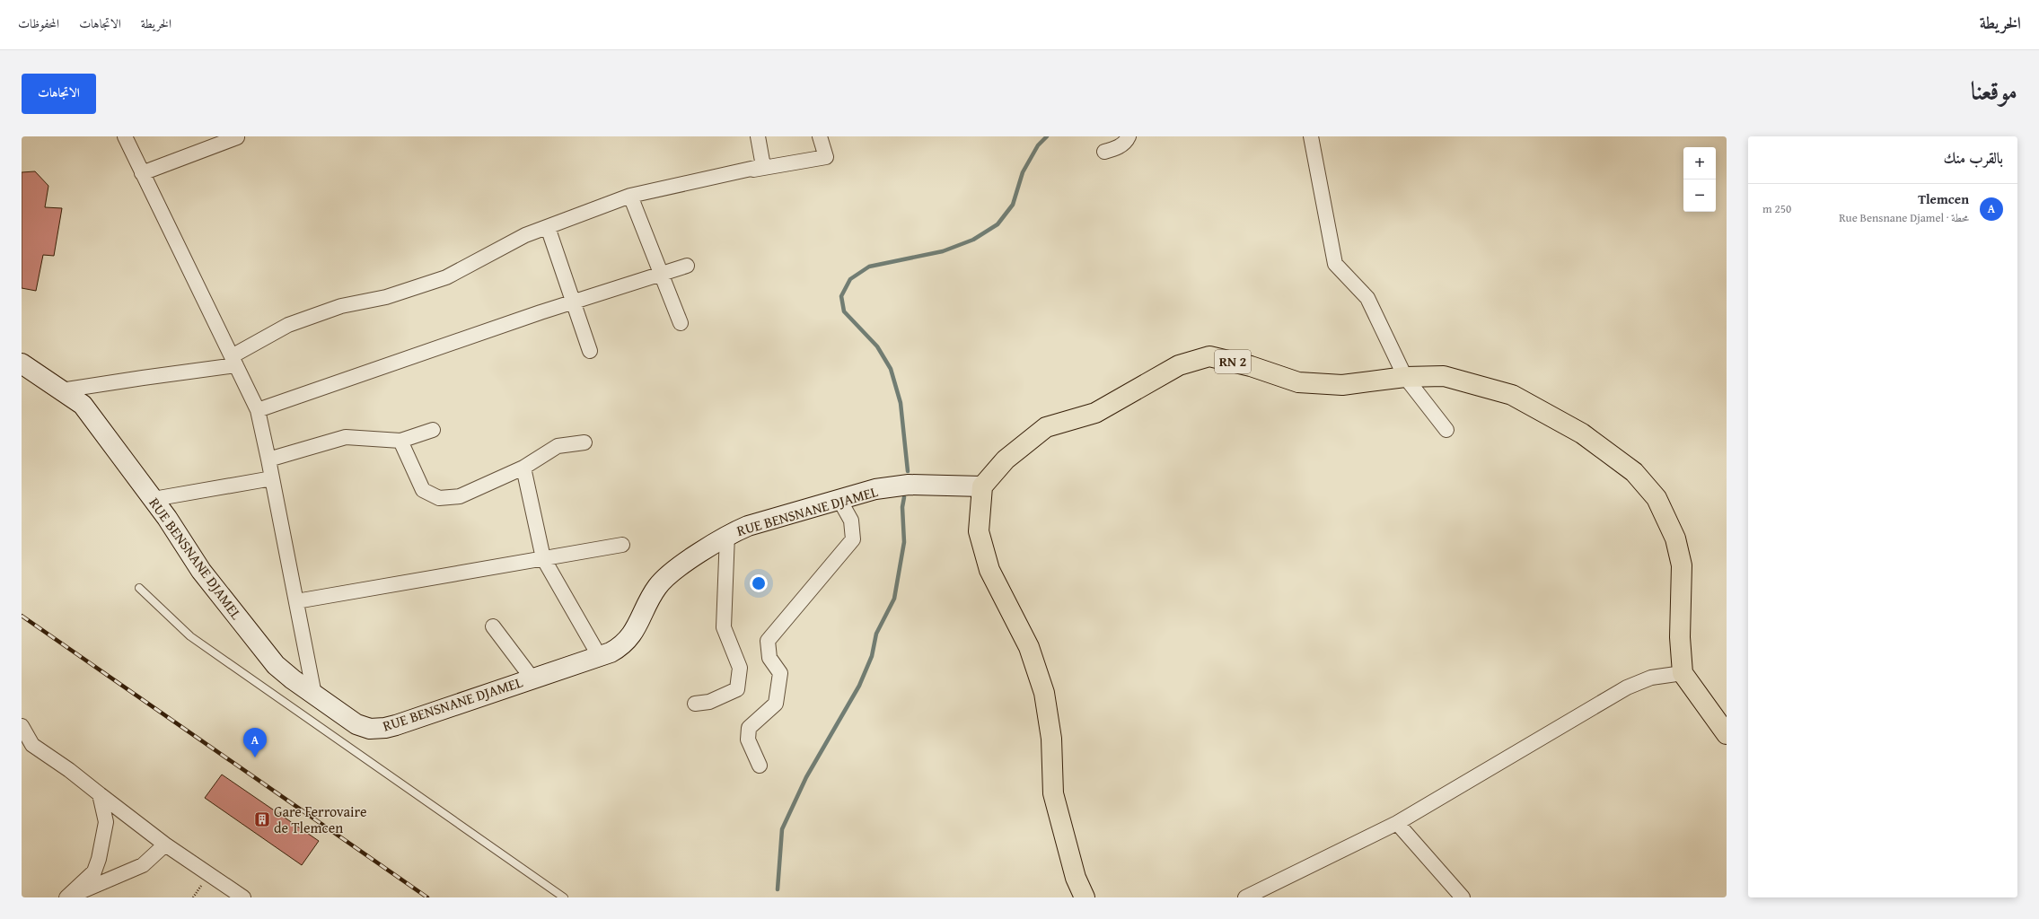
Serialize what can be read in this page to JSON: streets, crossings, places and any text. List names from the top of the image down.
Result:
{
  "streets": {
    "main road": ["RN 2", "RUE BENSNANE DJAMEL"]
  },
  "crossings": [
    ["RN 2", "RUE BENSNANE DJAMEL"]
  ],
  "places": {
    "building": ["Gare Ferrovaire de Tlemcen"]
  },
  "page": {
    "header": "الخريطة",
    "nav": ["الخريطة", "الاتجاهات", "المحفوظات"],
    "title": "موقعنا",
    "buttons": "الاتجاهات",
    "heading": "بالقرب منك",
    "map_buttons": ["+", "−"],
    "list": [
      {
        "mark": "A",
        "name": "Tlemcen",
        "note": "محطة · Rue Bensnane Djamel",
        "value": "250 m"
      }
    ],
    "pins": "A"
  }
}
